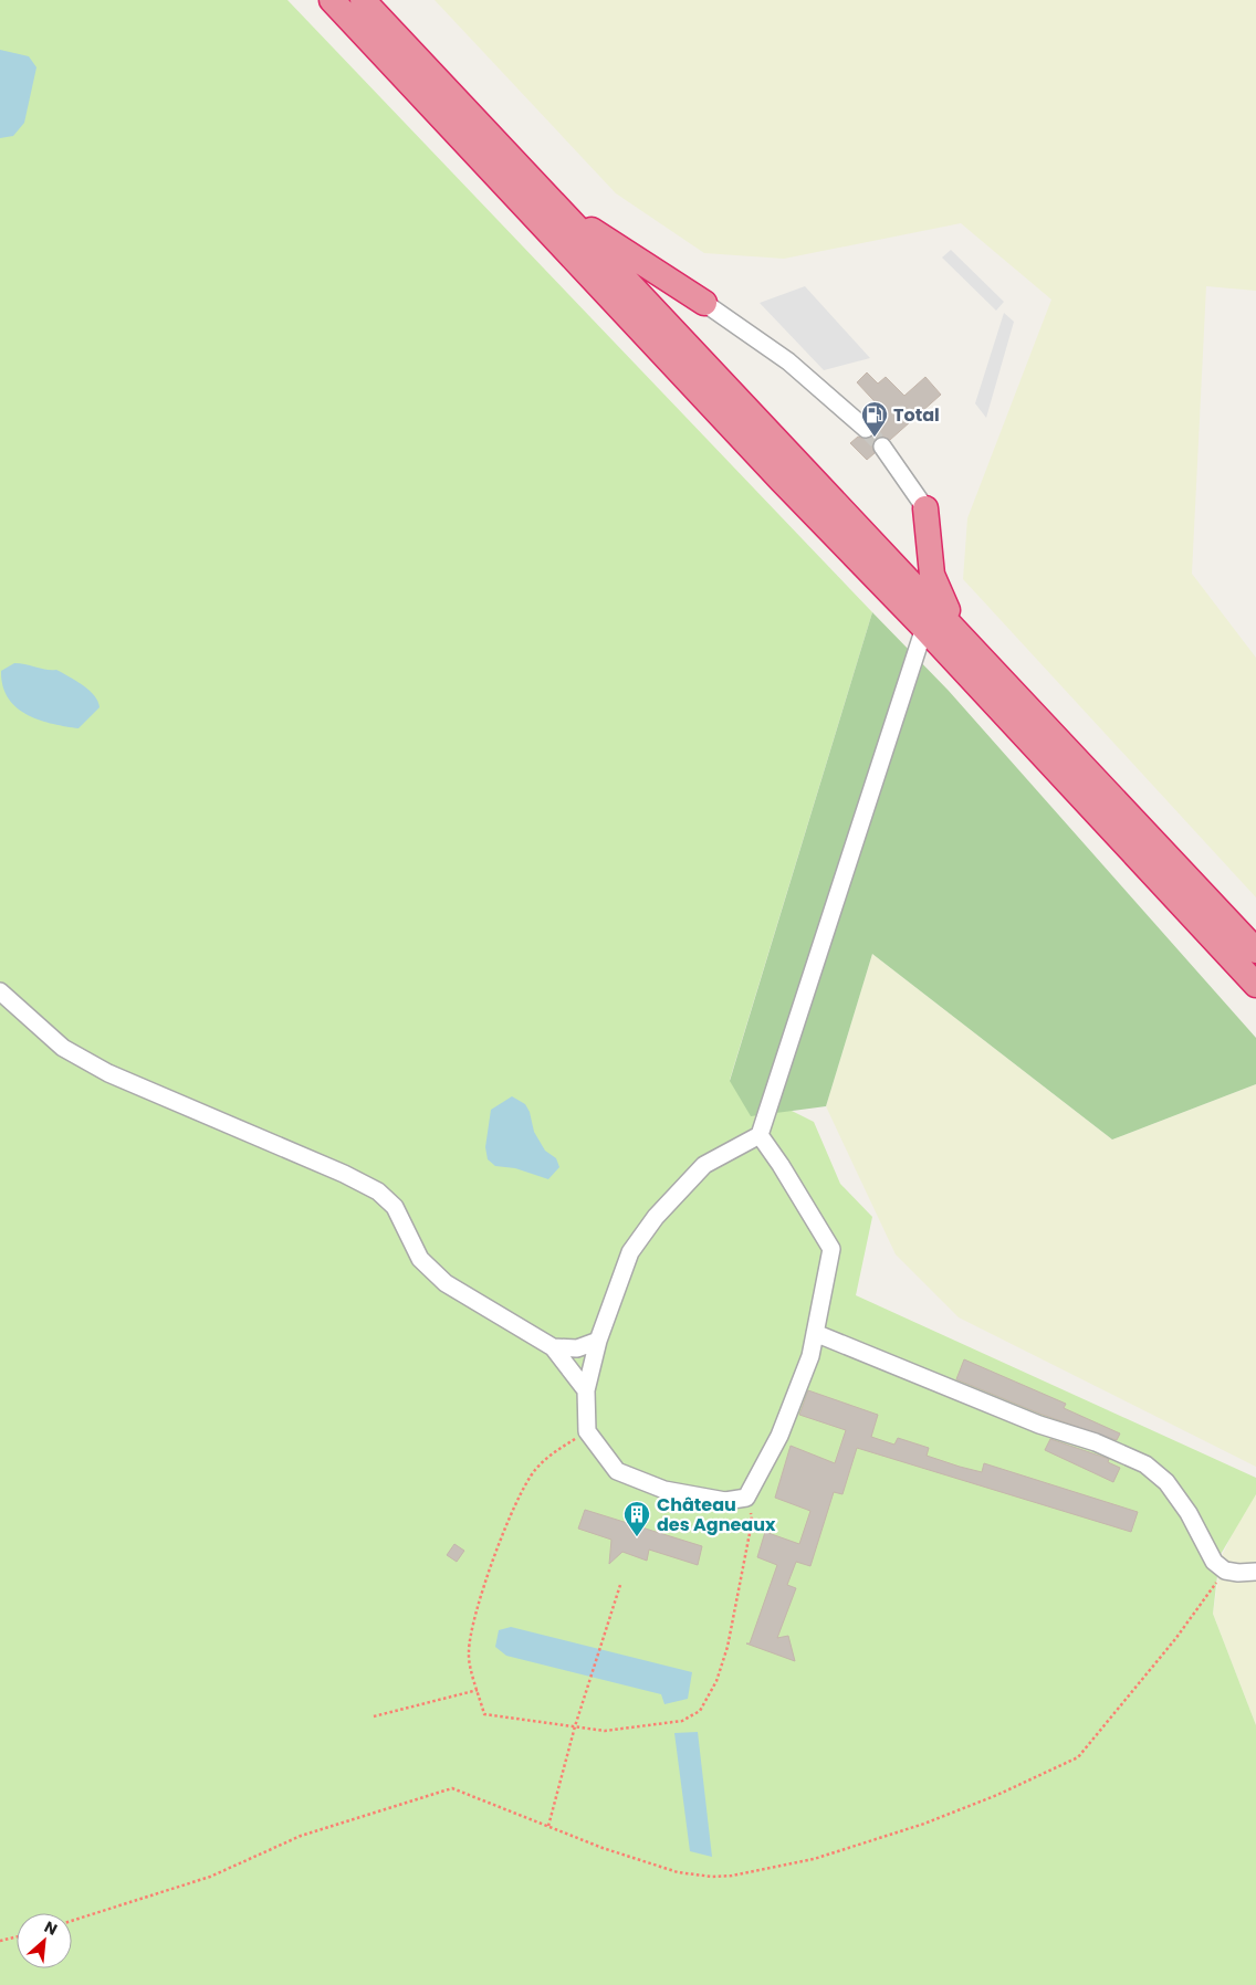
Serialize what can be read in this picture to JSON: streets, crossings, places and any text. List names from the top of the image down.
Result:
{
  "places": {
    "fuel station": ["Total"],
    "building": ["Château des Agneaux"]
  },
  "north": "top right"
}
